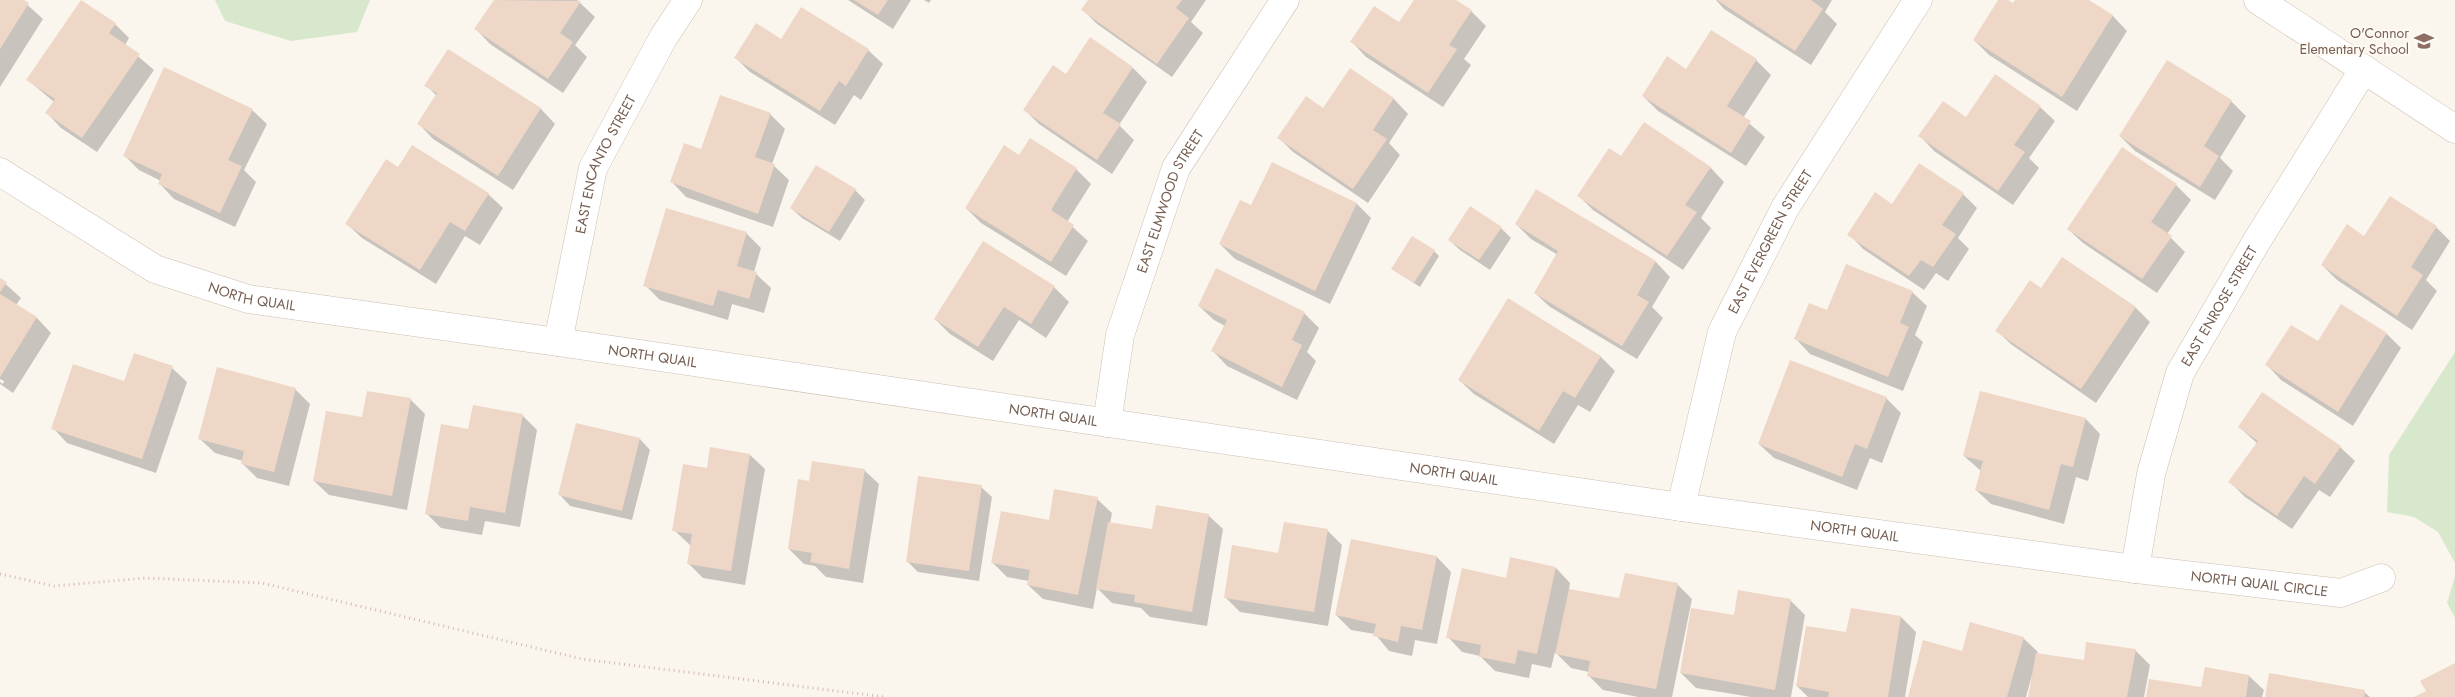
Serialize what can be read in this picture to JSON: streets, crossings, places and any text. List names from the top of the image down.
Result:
{
  "streets": {
    "street": [
      "EAST ENCANTO STREET",
      "EAST ELMWOOD STREET",
      "EAST EVERGREEN STREET",
      "NORTH QUAIL",
      "EAST ENROSE STREET",
      "NORTH QUAIL CIRCLE"
    ]
  },
  "crossings": [
    ["EAST ENCANTO STREET", "NORTH QUAIL"],
    ["EAST ELMWOOD STREET", "NORTH QUAIL"],
    ["EAST EVERGREEN STREET", "NORTH QUAIL"],
    ["NORTH QUAIL", "EAST ENROSE STREET"],
    ["NORTH QUAIL", "NORTH QUAIL CIRCLE"],
    ["EAST ENROSE STREET", "NORTH QUAIL CIRCLE"]
  ],
  "places": {
    "school or university": ["O'Connor Elementary School"]
  }
}
